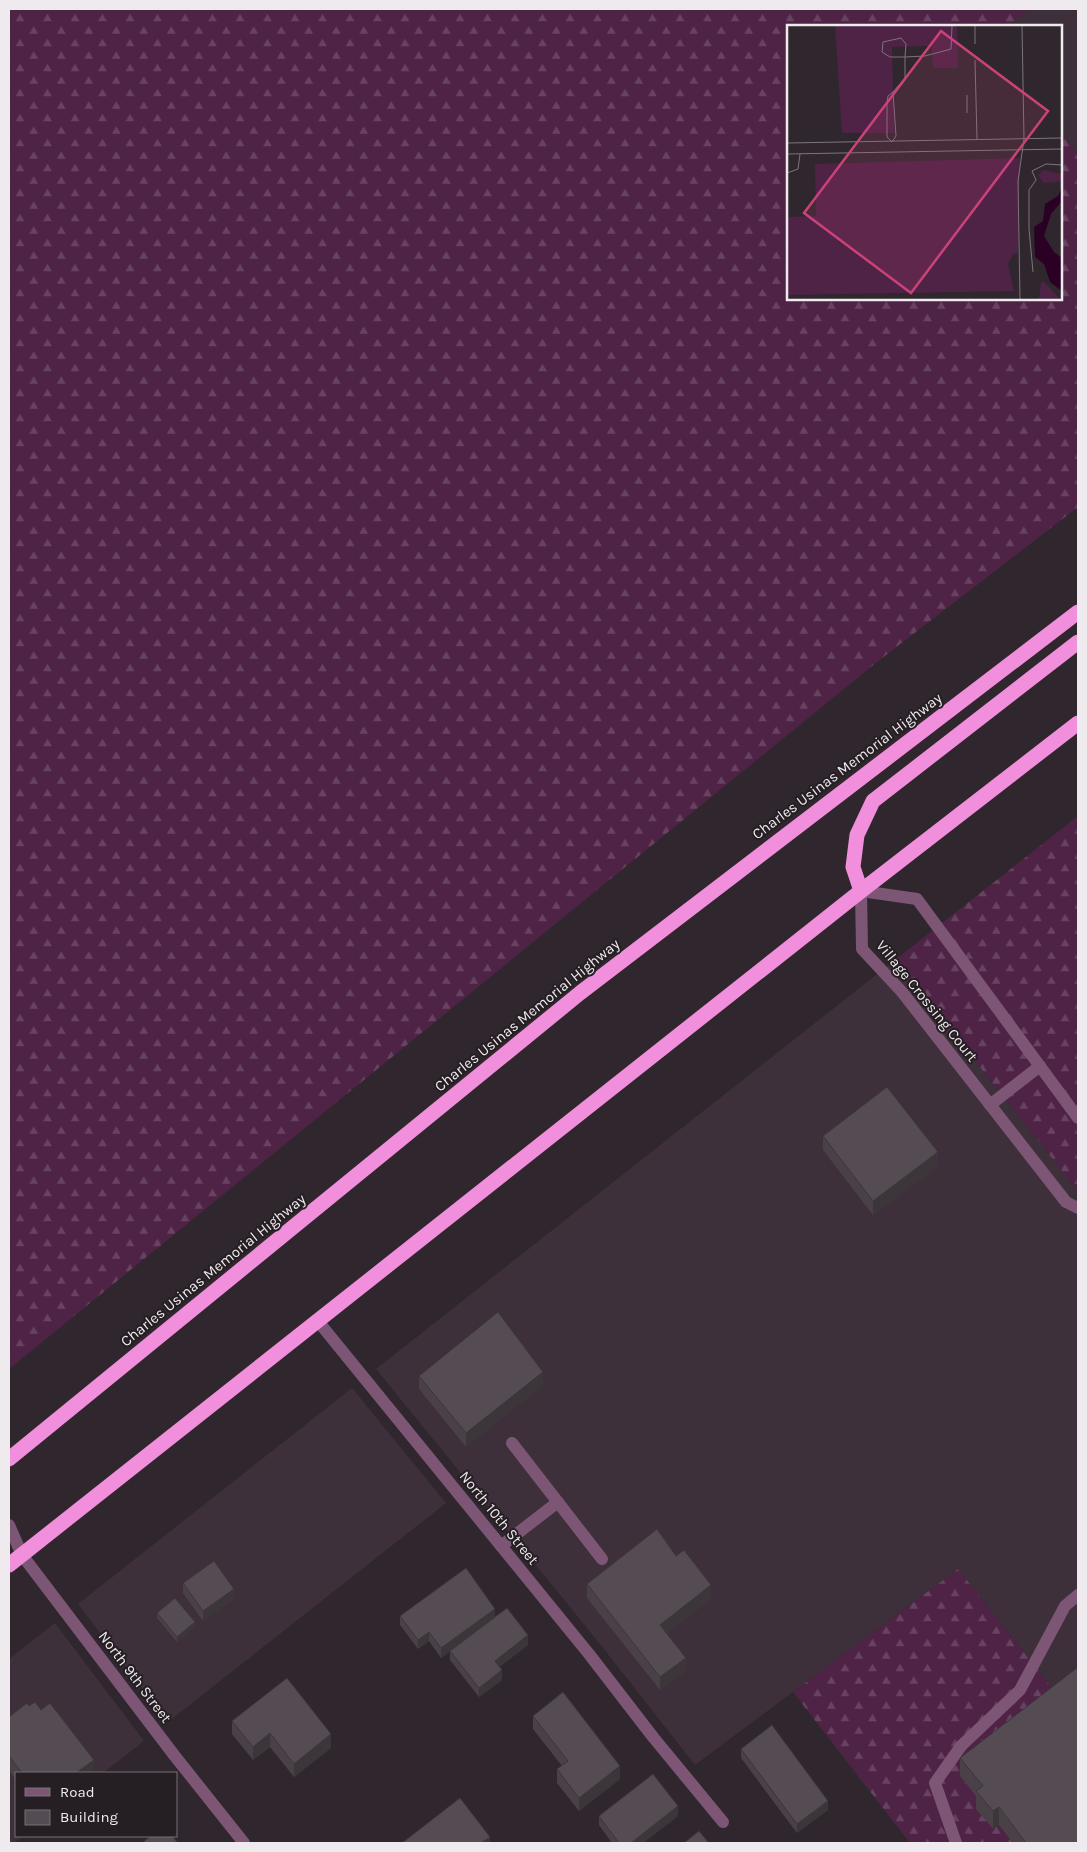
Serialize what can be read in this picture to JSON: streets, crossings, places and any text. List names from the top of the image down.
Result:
{
  "streets": {
    "highway": ["Charles Usinas Memorial Highway"],
    "street": ["Village Crossing Court", "North 10th Street", "North 9th Street"]
  },
  "legend": ["Road", "Building"]
}
